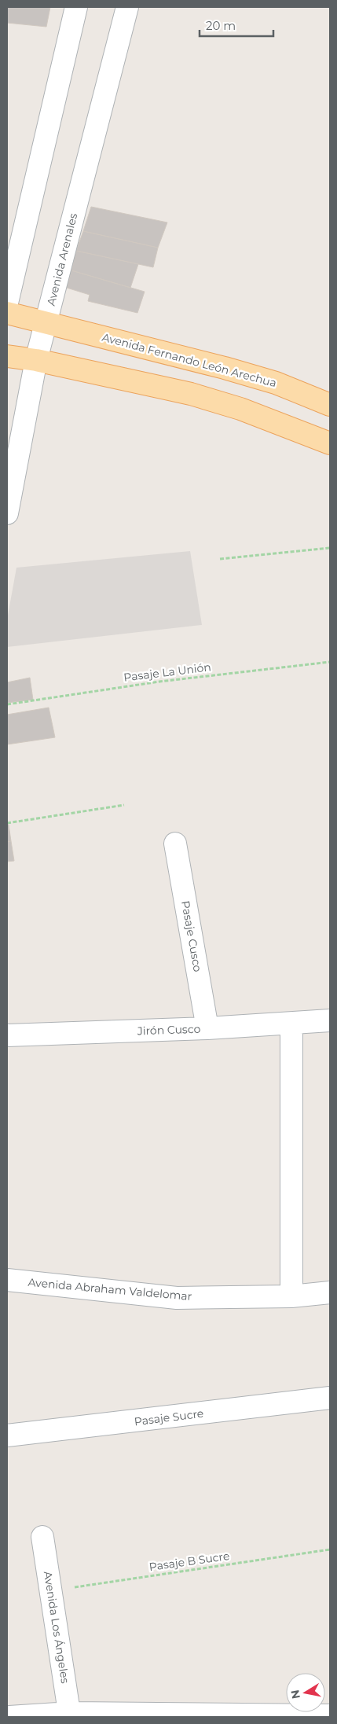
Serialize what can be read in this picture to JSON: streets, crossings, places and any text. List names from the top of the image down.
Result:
{
  "streets": {
    "main road": ["Avenida Fernando León Arechua"],
    "street": [
      "Avenida Arenales",
      "Pasaje Cusco",
      "Jirón Cusco",
      "Avenida Abraham Valdelomar",
      "Pasaje Sucre",
      "Avenida Los Ángeles"
    ],
    "path": ["Pasaje La Unión", "Pasaje B Sucre"]
  },
  "crossings": [
    ["Avenida Arenales", "Avenida Fernando León Arechua"],
    ["Pasaje Cusco", "Jirón Cusco"],
    ["Pasaje B Sucre", "Avenida Los Ángeles"]
  ],
  "scale_bar": "20 m",
  "north": "left"
}
